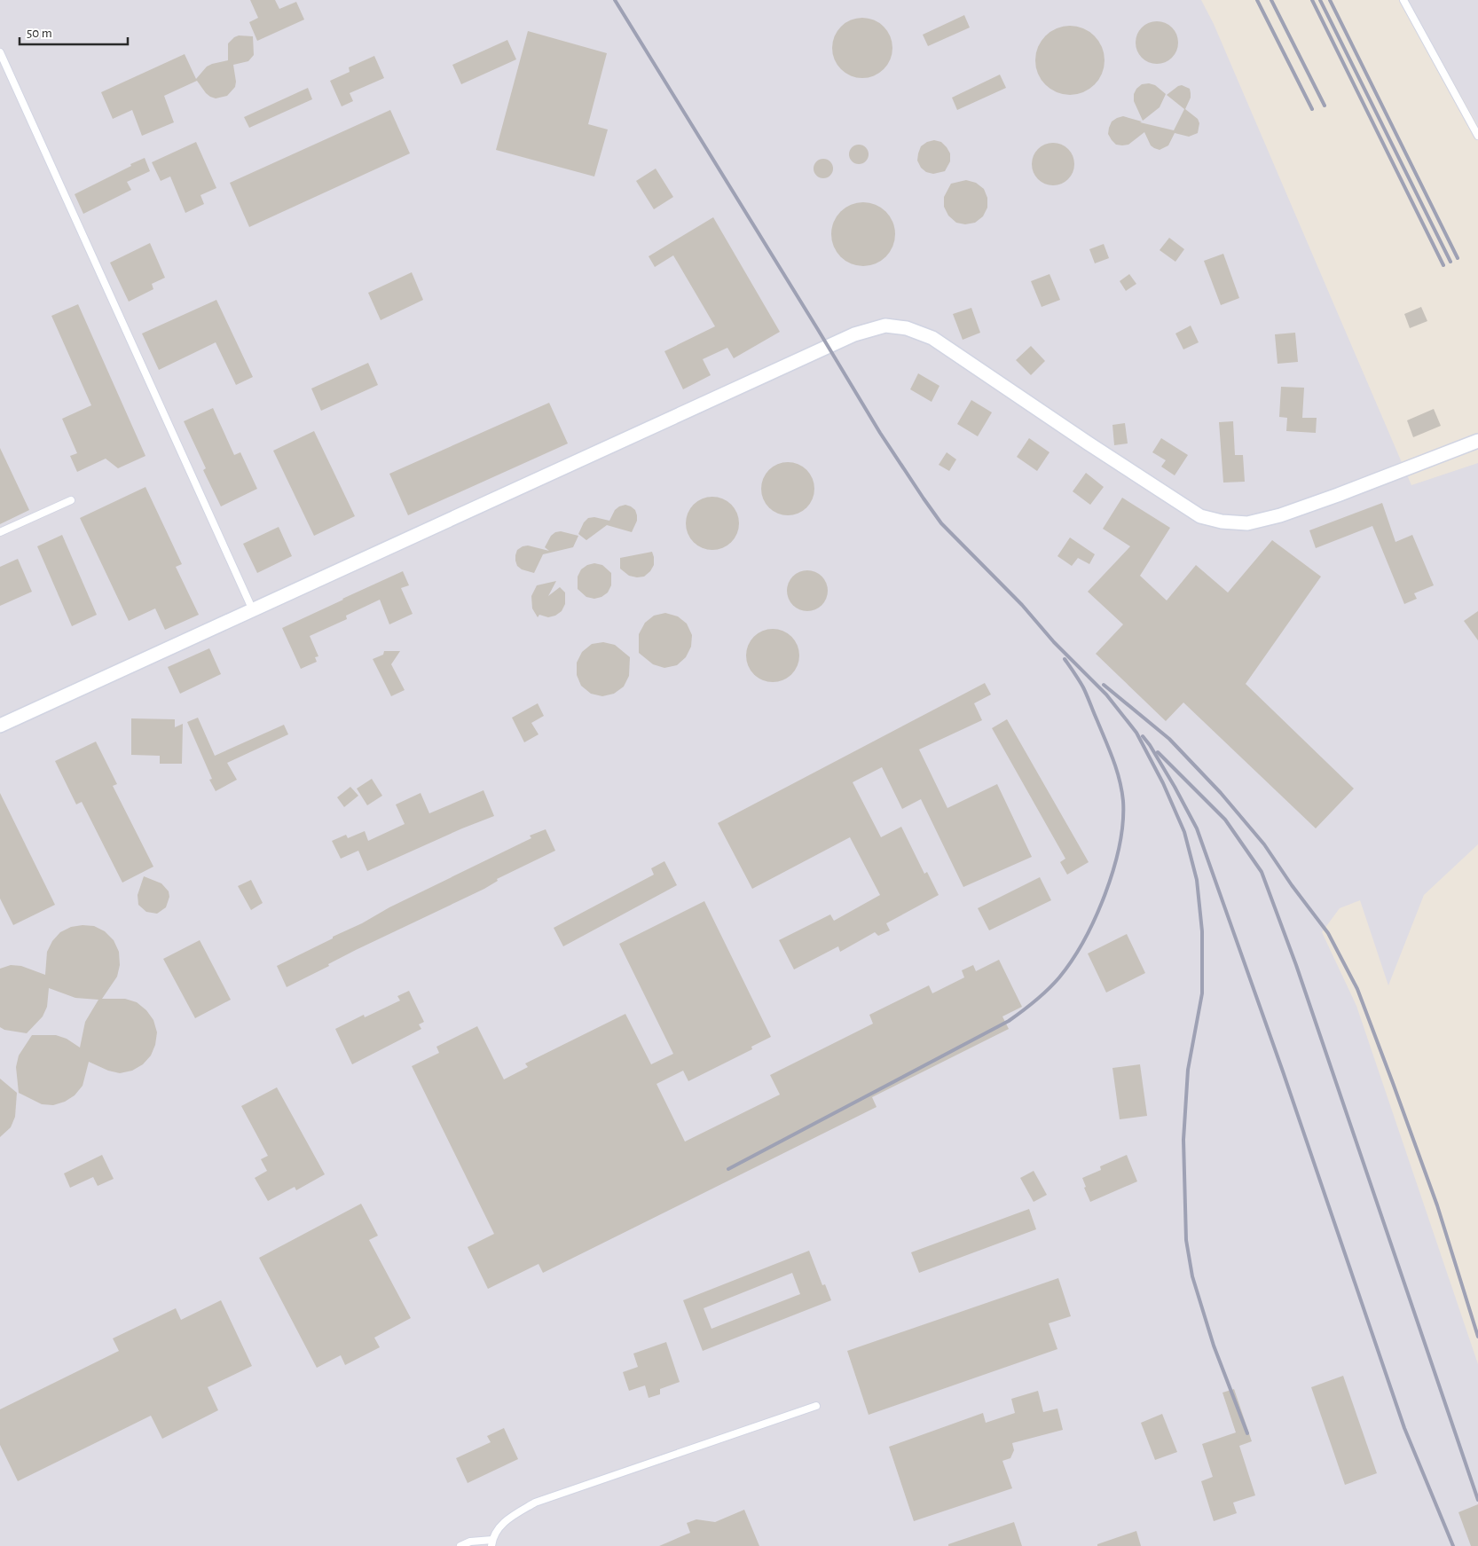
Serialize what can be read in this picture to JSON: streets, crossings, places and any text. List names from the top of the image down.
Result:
{
  "scale_bar": "50 m"
}
